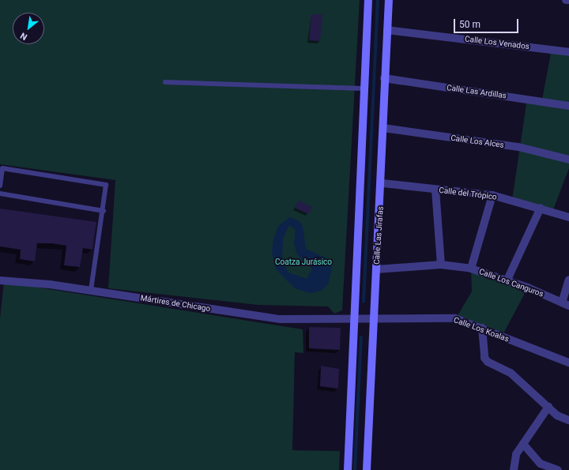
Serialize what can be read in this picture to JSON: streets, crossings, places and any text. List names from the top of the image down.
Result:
{
  "streets": {
    "main road": ["Calle Las Jirafas"],
    "street": [
      "Calle Los Venados",
      "Calle Las Ardillas",
      "Calle Los Alces",
      "Calle del Trópico",
      "Calle Los Canguros",
      "Mártires de Chicago",
      "Calle Los Koalas"
    ]
  },
  "crossings": [
    ["Calle Los Venados", "Calle Las Jirafas"],
    ["Calle Las Ardillas", "Calle Las Jirafas"],
    ["Calle Los Alces", "Calle Las Jirafas"],
    ["Calle del Trópico", "Calle Las Jirafas"],
    ["Calle Las Jirafas", "Calle Los Canguros"],
    ["Calle Las Jirafas", "Calle Los Koalas"],
    ["Mártires de Chicago", "Calle Los Koalas"]
  ],
  "parks": ["Coatza Jurásico"],
  "scale_bar": "50 m",
  "north": "bottom left"
}
